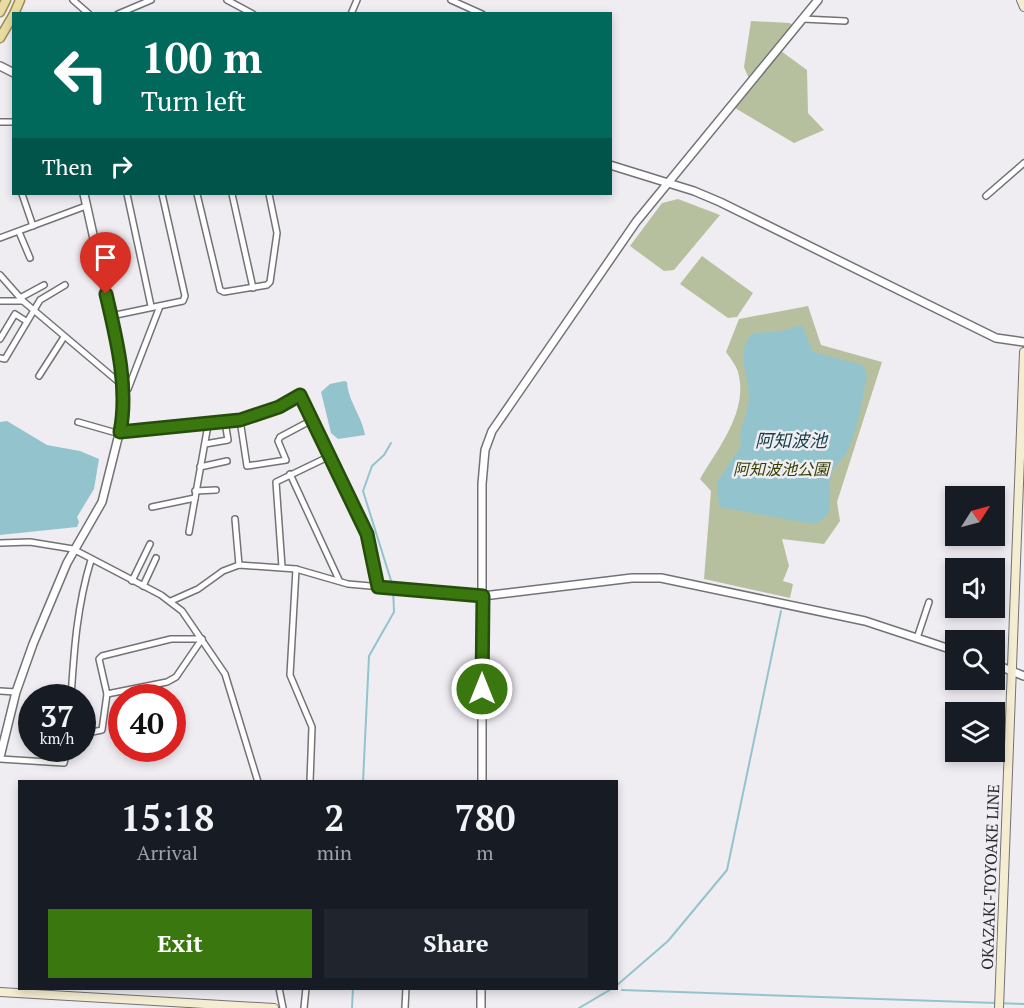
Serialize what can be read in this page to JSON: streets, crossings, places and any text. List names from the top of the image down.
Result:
{
  "streets": {
    "main road": ["OKAZAKI-TOYOAKE LINE"]
  },
  "water": ["阿知波池"],
  "parks": ["阿知波池公園"],
  "north": "top right",
  "page": {
    "turn": ["100 m", "Turn left"],
    "then": "Then",
    "speed": "37 km/h",
    "limit": "40",
    "eta": [
      "15:18",
      "Arrival",
      "2",
      "min",
      "780",
      "m"
    ],
    "buttons": ["Exit", "Share"]
  }
}
